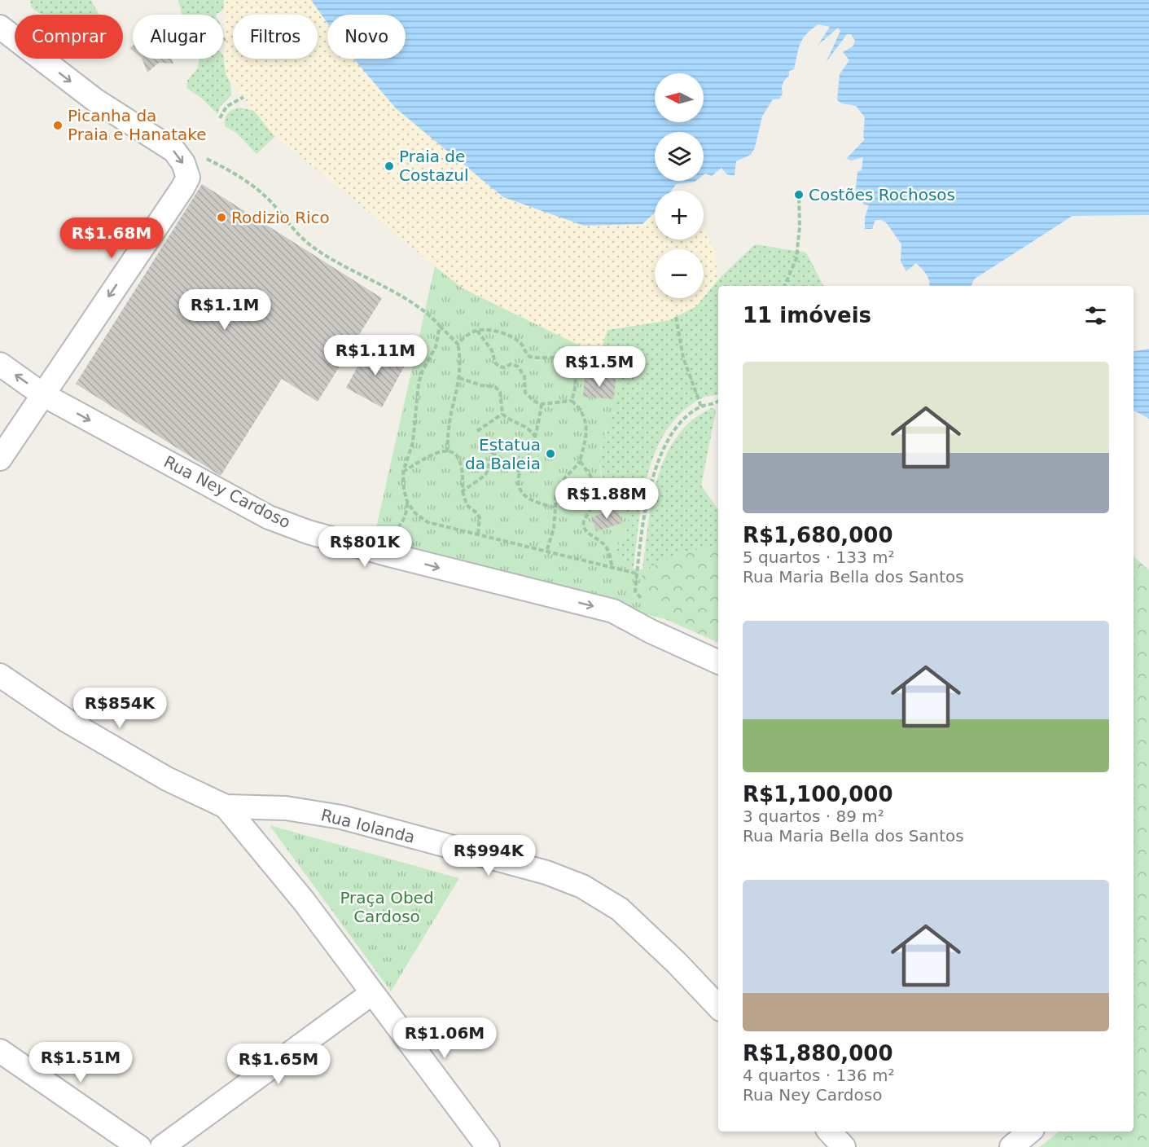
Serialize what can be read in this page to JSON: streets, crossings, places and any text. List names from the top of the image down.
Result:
{
  "streets": {
    "street": ["Rua Ney Cardoso", "Rua Iolanda"]
  },
  "one_way": ["Rua Ney Cardoso"],
  "parks": ["Praça Obed Cardoso"],
  "places": [
    "Picanha da Praia e Hanatake",
    "Praia de Costazul",
    "Costões Rochosos",
    "Rodizio Rico",
    "Estatua da Baleia"
  ],
  "north": "left",
  "page": {
    "chip": [
      "Comprar",
      "Alugar",
      "Filtros",
      "Novo"
    ],
    "map_buttons": ["+", "−"],
    "price": [
      "R$1.68M",
      "R$1.1M",
      "R$1.11M",
      "R$1.5M",
      "R$1.88M",
      "R$801K",
      "R$854K",
      "R$994K",
      "R$1.06M",
      "R$1.51M",
      "R$1.65M"
    ],
    "heading": "11 imóveis",
    "list": [
      {
        "name": "R$1,680,000",
        "note": "5 quartos · 133 m² · Rua Maria Bella dos Santos"
      },
      {
        "name": "R$1,100,000",
        "note": "3 quartos · 89 m² · Rua Maria Bella dos Santos"
      },
      {
        "name": "R$1,880,000",
        "note": "4 quartos · 136 m² · Rua Ney Cardoso"
      }
    ]
  }
}
